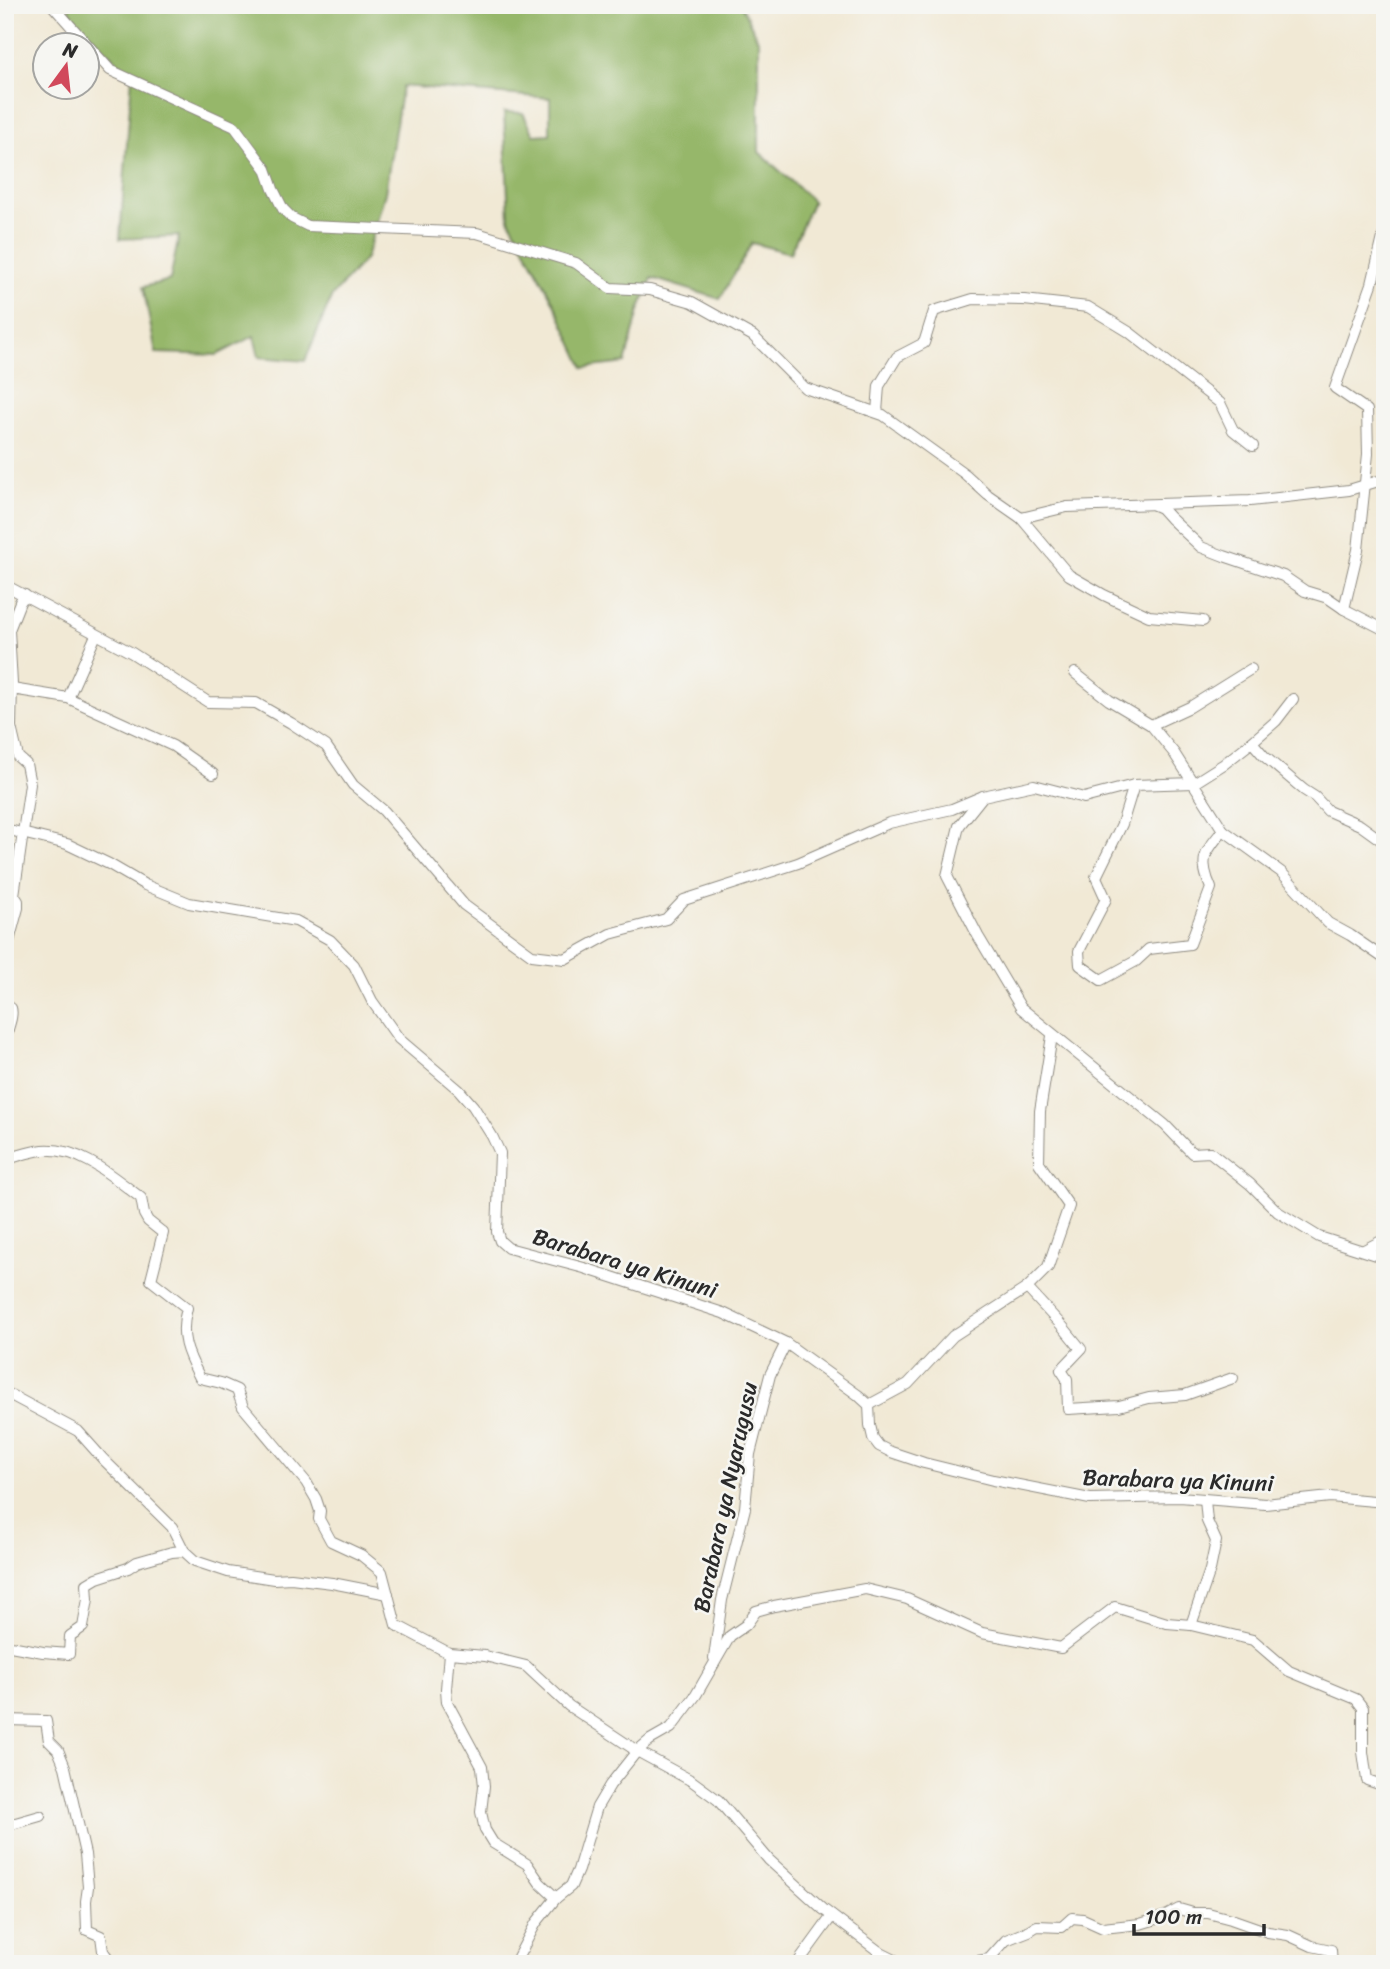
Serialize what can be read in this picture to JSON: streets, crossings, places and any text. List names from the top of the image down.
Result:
{
  "streets": {
    "street": ["Barabara ya Kinuni", "Barabara ya Nyarugusu"]
  },
  "crossings": [
    ["Barabara ya Kinuni", "Barabara ya Nyarugusu"]
  ],
  "scale_bar": "100 m",
  "north": "top"
}
